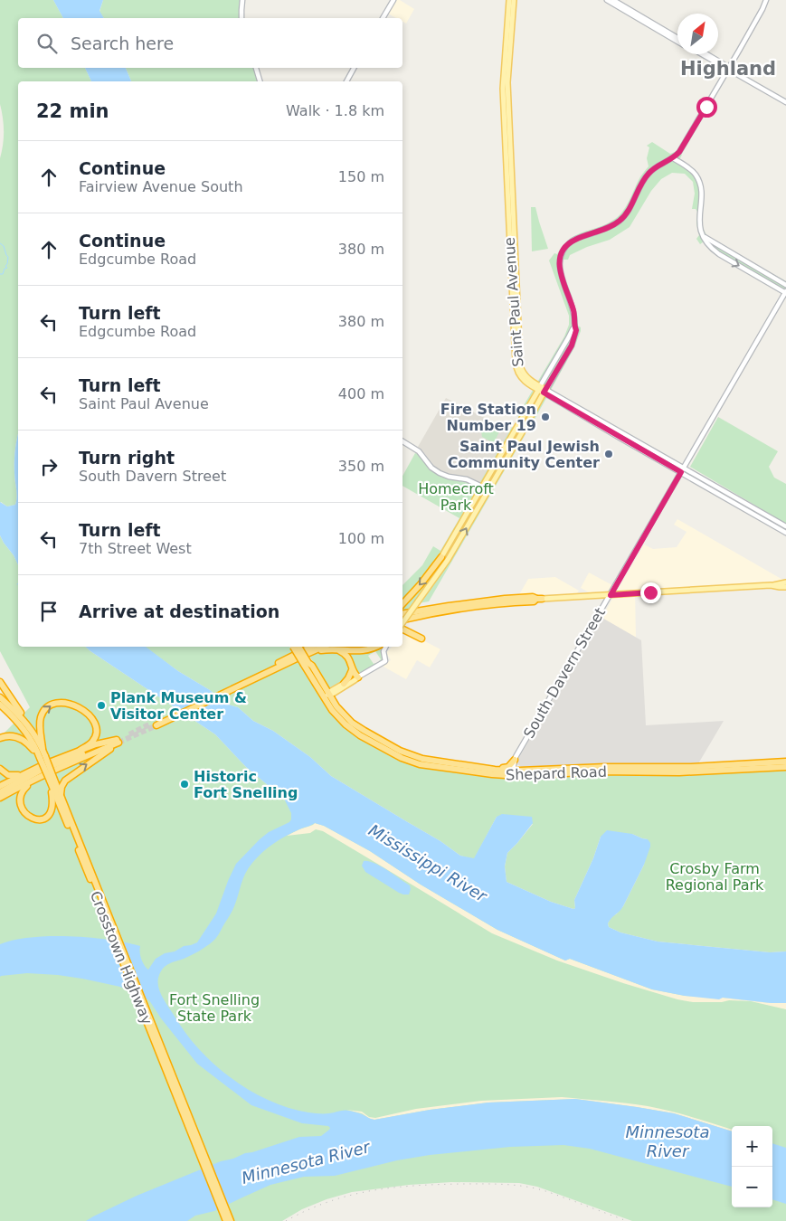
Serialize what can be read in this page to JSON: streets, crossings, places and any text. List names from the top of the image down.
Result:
{
  "streets": {
    "highway": ["Shepard Road", "Crosstown Highway"],
    "main road": ["Saint Paul Avenue"],
    "street": ["South Davern Street"]
  },
  "crossings": [
    ["Saint Paul Avenue", "South Davern Street"],
    ["South Davern Street", "Shepard Road"]
  ],
  "districts": ["Highland"],
  "water": ["Mississippi River", "Minnesota River"],
  "parks": ["Homecroft Park", "Crosby Farm Regional Park", "Fort Snelling State Park"],
  "places": [
    "Fire Station Number 19",
    "Saint Paul Jewish Community Center",
    "Plank Museum & Visitor Center",
    "Historic Fort Snelling"
  ],
  "north": "top right",
  "page": {
    "search": "Search here",
    "heading": ["22 min", "Walk · 1.8 km"],
    "list": [
      ["Continue", "Fairview Avenue South", "150 m"],
      ["Continue", "Edgcumbe Road", "380 m"],
      ["Turn left", "Edgcumbe Road", "380 m"],
      ["Turn left", "Saint Paul Avenue", "400 m"],
      ["Turn right", "South Davern Street", "350 m"],
      ["Turn left", "7th Street West", "100 m"],
      "Arrive at destination"
    ],
    "map_buttons": ["+", "−"]
  }
}
